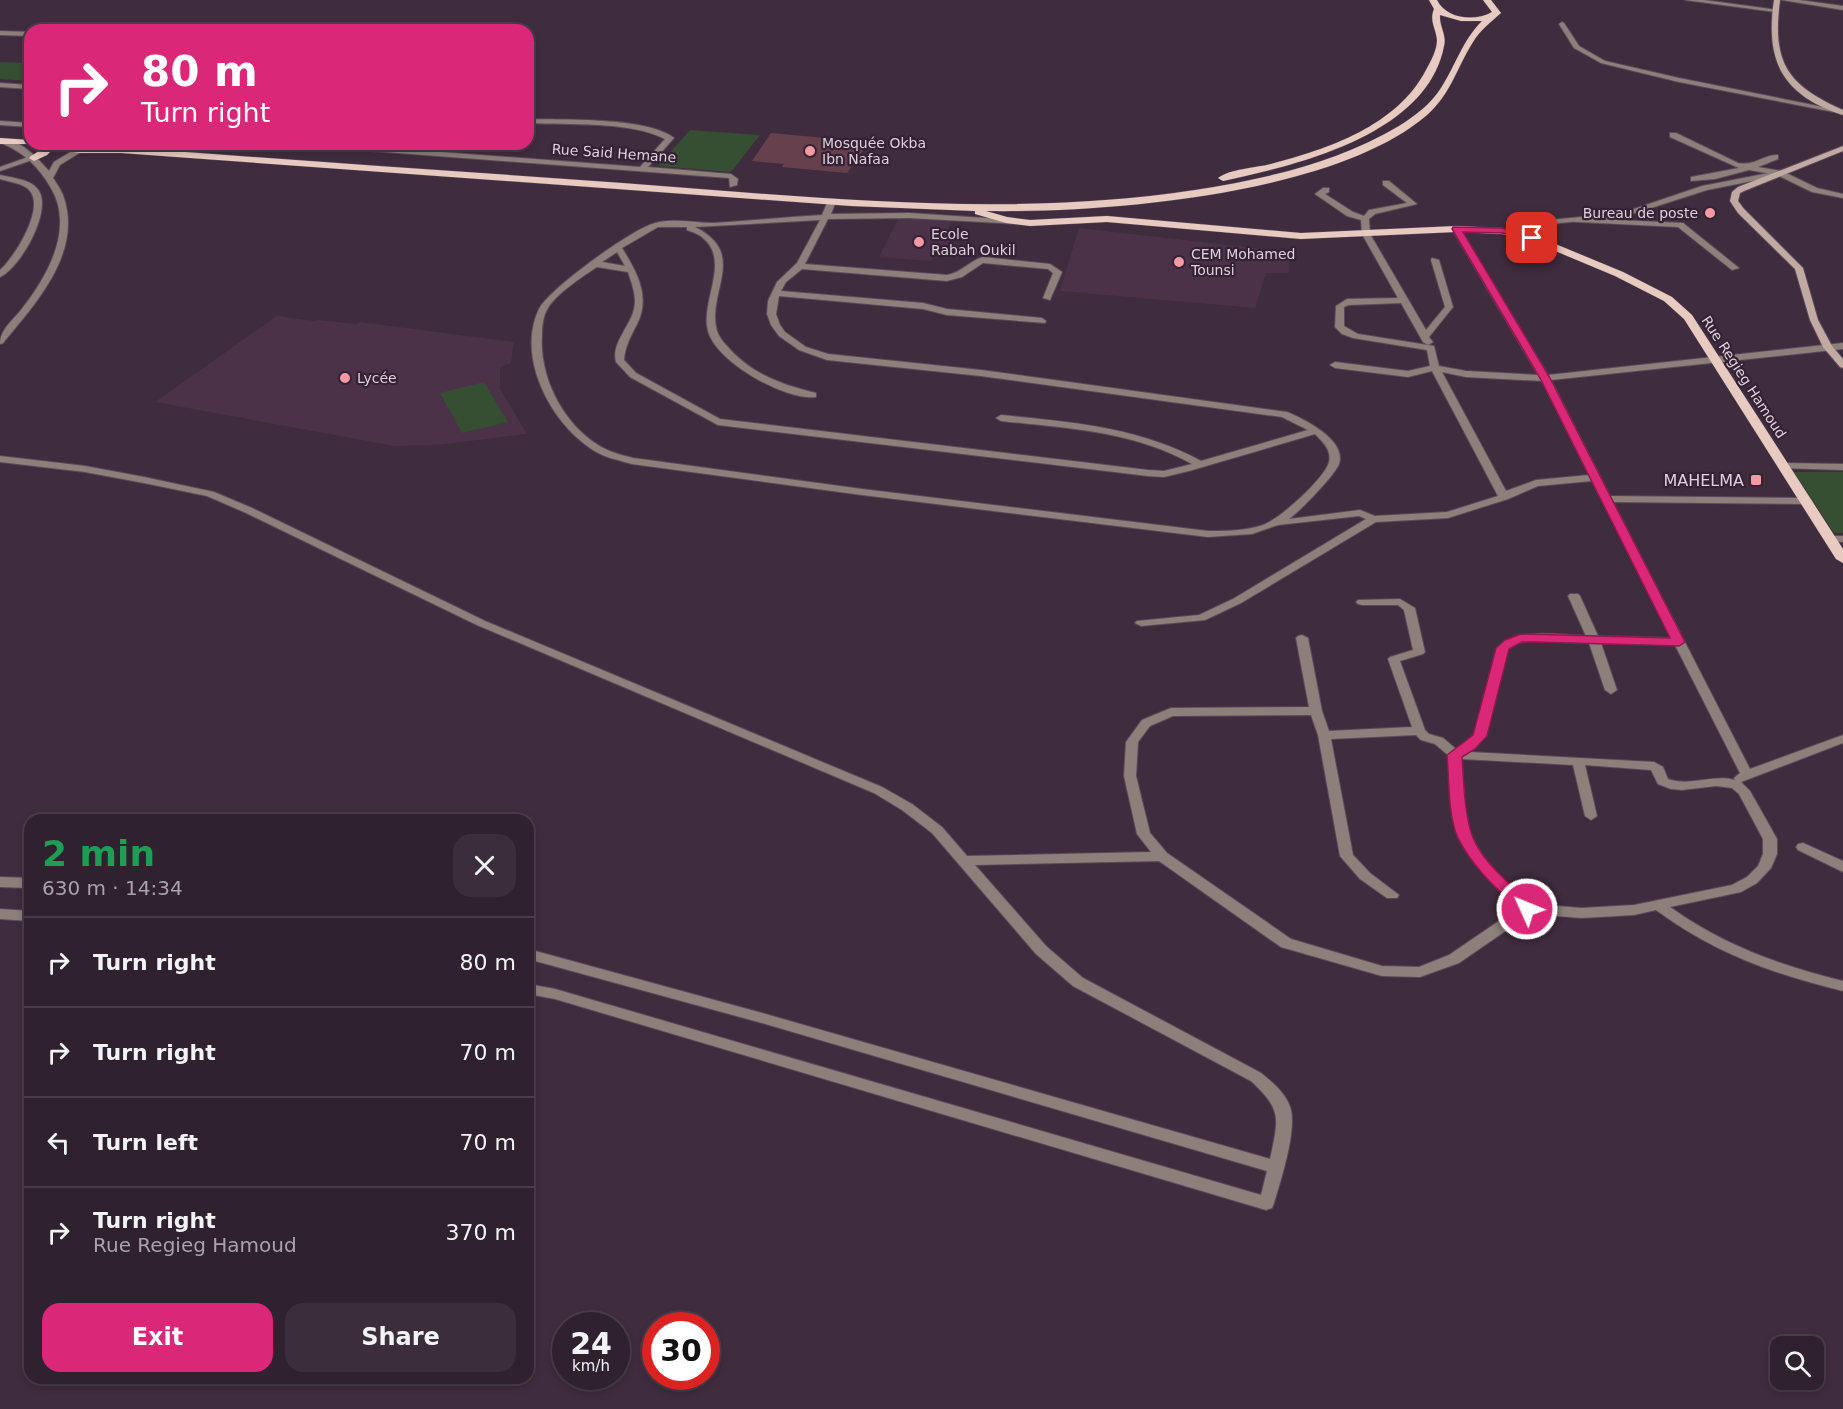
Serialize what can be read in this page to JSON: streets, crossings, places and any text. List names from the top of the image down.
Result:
{
  "streets": {
    "main road": ["Rue Regieg Hamoud"],
    "street": ["Rue Said Hemane"]
  },
  "places": {
    "other": [
      "Mosquée Okba Ibn Nafaa",
      "Bureau de poste",
      "Ecole Rabah Oukil",
      "CEM Mohamed Tounsi",
      "Lycée"
    ],
    "transit": ["MAHELMA"]
  },
  "page": {
    "turn": ["80 m", "Turn right"],
    "heading": ["2 min", "630 m · 14:34"],
    "list": [
      {
        "name": "Turn right",
        "value": "80 m"
      },
      {
        "name": "Turn right",
        "value": "70 m"
      },
      {
        "name": "Turn left",
        "value": "70 m"
      },
      {
        "name": "Turn right",
        "note": "Rue Regieg Hamoud",
        "value": "370 m"
      }
    ],
    "buttons": ["Exit", "Share"],
    "speed": "24 km/h",
    "limit": "30"
  }
}
